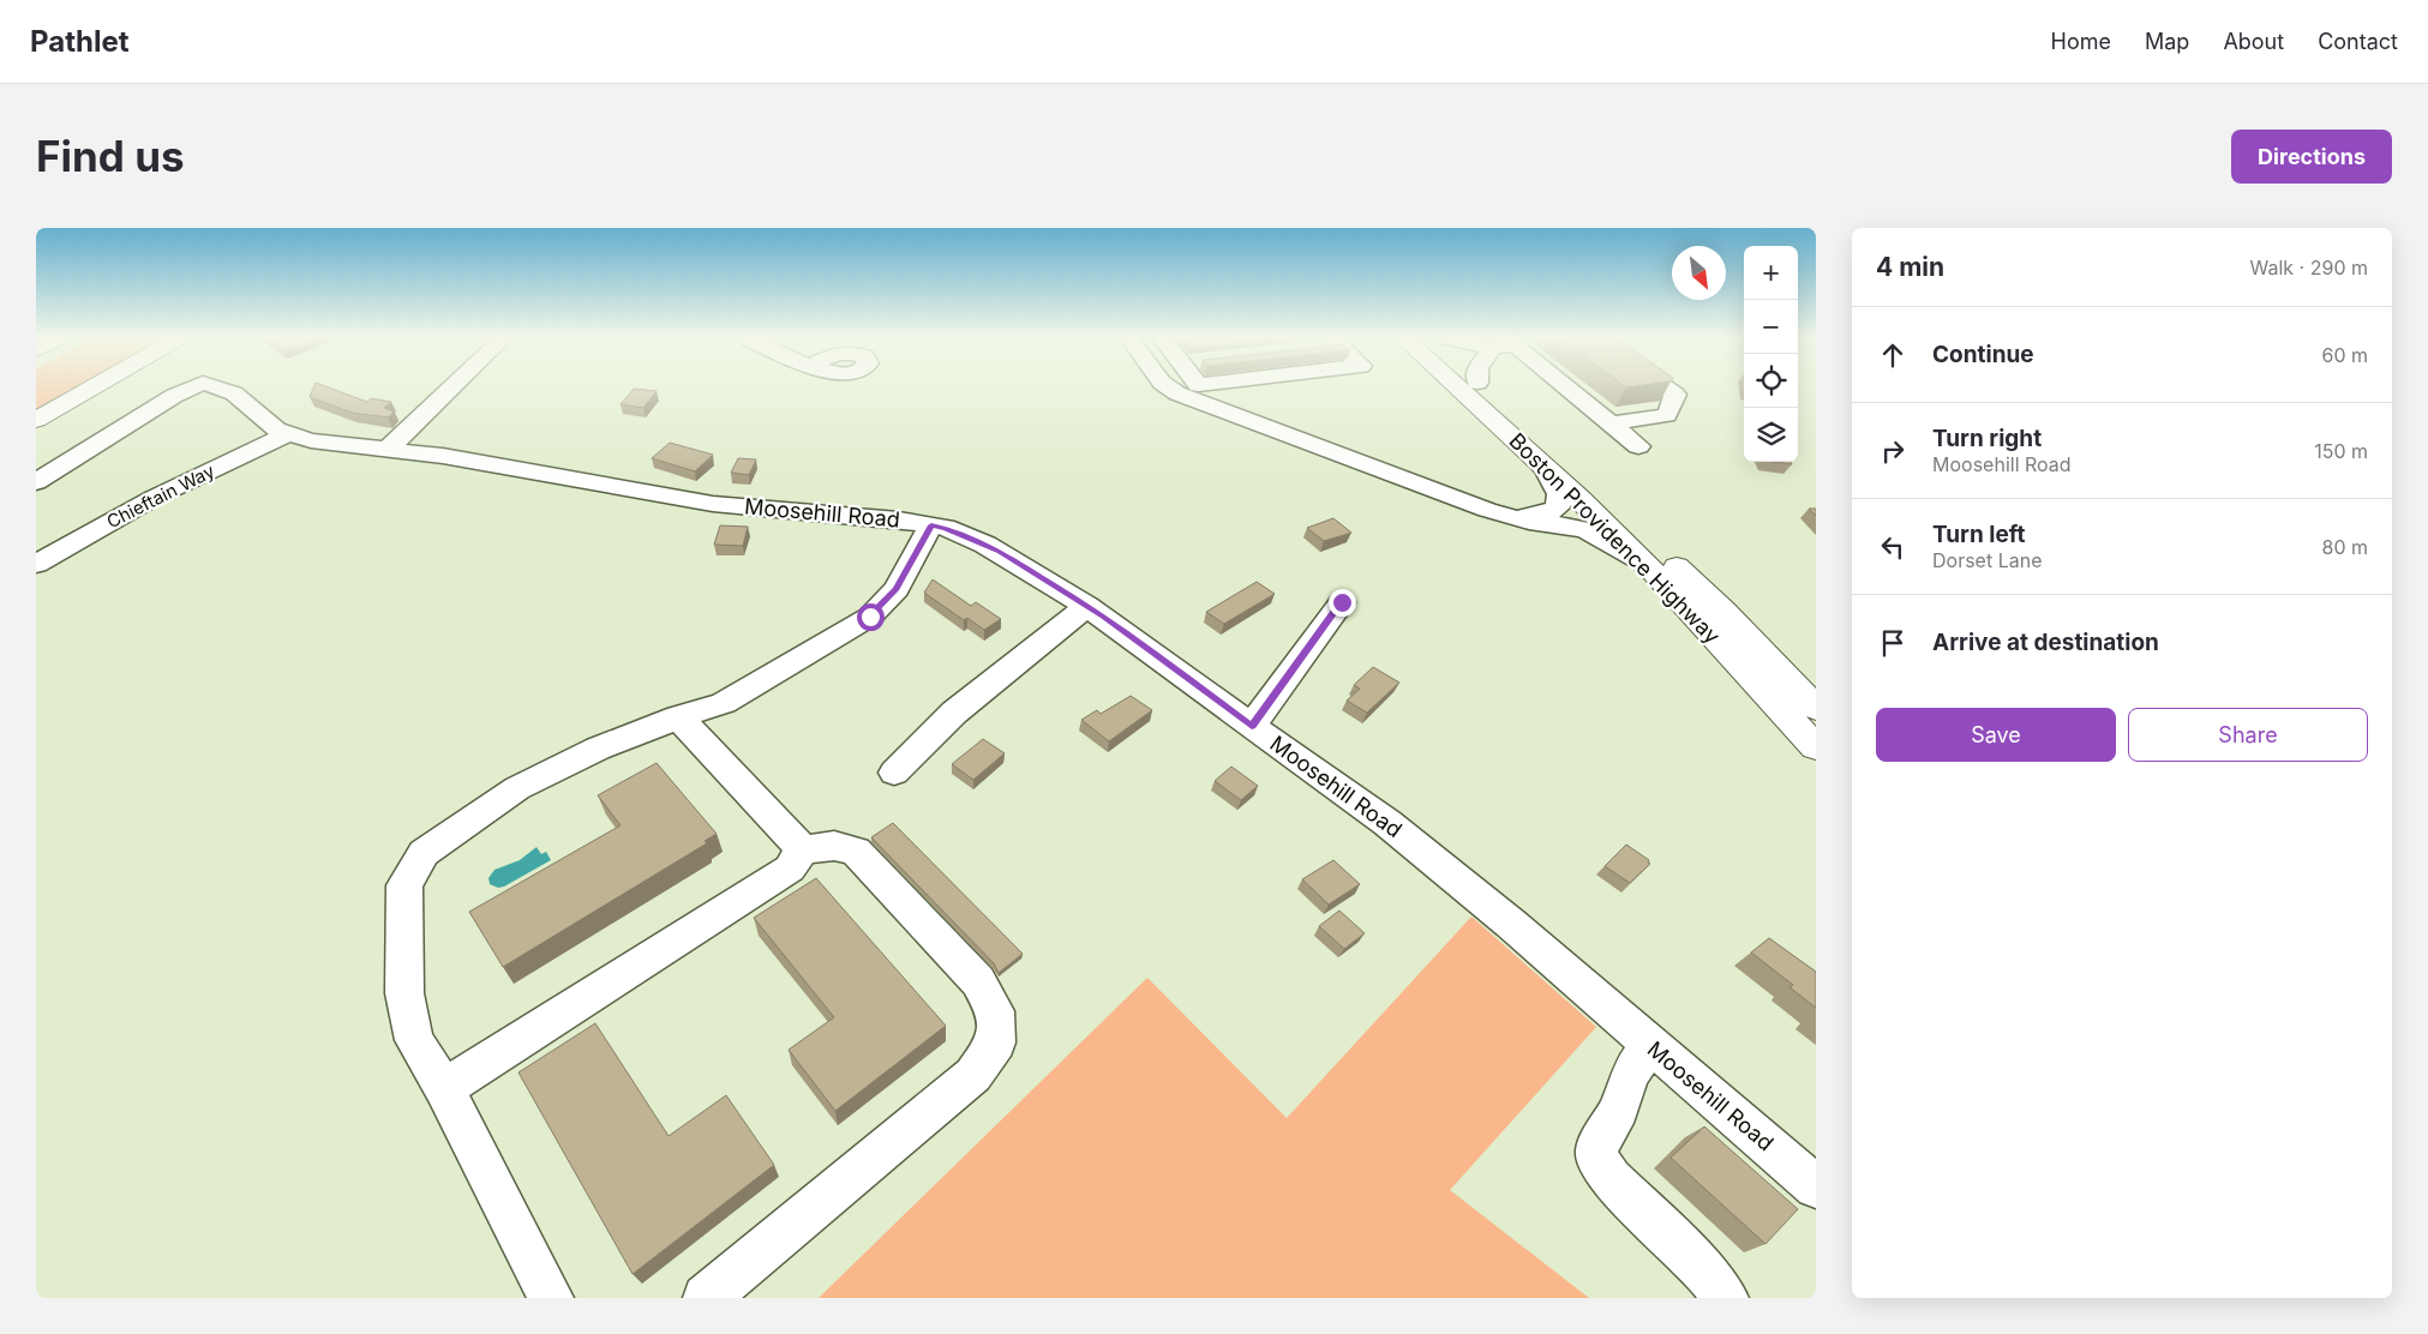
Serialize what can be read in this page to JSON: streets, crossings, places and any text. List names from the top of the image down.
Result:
{
  "streets": {
    "main road": ["Boston Providence Highway"],
    "street": ["Chieftain Way", "Moosehill Road"]
  },
  "crossings": [
    ["Chieftain Way", "Moosehill Road"]
  ],
  "north": "bottom right",
  "page": {
    "header": "Pathlet",
    "nav": [
      "Home",
      "Map",
      "About",
      "Contact"
    ],
    "buttons": [
      "Directions",
      ["Save", "Share"]
    ],
    "title": "Find us",
    "heading": ["4 min", "Walk · 290 m"],
    "map_buttons": ["+", "−"],
    "list": [
      ["Continue", "60 m"],
      ["Turn right", "Moosehill Road", "150 m"],
      ["Turn left", "Dorset Lane", "80 m"],
      "Arrive at destination"
    ]
  }
}
